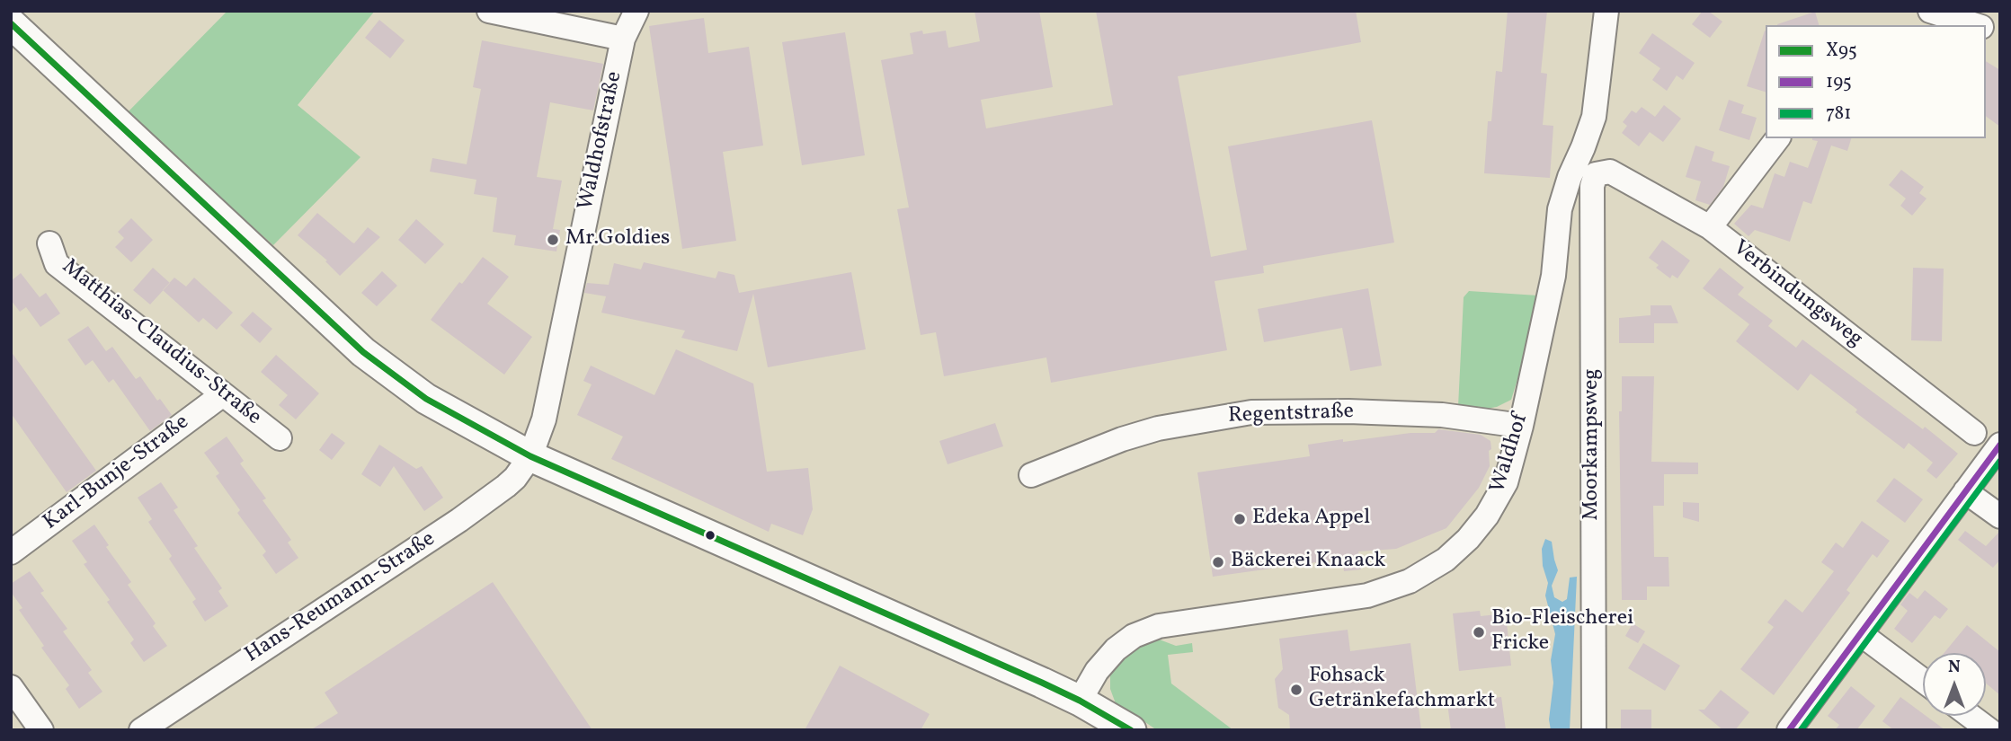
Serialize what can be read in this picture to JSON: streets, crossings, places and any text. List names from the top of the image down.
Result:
{
  "streets": {
    "street": [
      "Waldhofstraße",
      "Verbindungsweg",
      "Matthias-Claudius-Straße",
      "Regentstraße",
      "Moorkampsweg",
      "Waldhof",
      "Karl-Bunje-Straße",
      "Hans-Reumann-Straße"
    ]
  },
  "crossings": [
    ["Waldhofstraße", "Hans-Reumann-Straße"],
    ["Verbindungsweg", "Moorkampsweg"],
    ["Matthias-Claudius-Straße", "Karl-Bunje-Straße"],
    ["Regentstraße", "Waldhof"]
  ],
  "places": [
    "Mr.Goldies",
    "Edeka Appel",
    "Bäckerei Knaack",
    "Bio-Fleischerei Fricke",
    "Fohsack Getränkefachmarkt"
  ],
  "lines": ["transit line X95", "transit line 195", "transit line 781"],
  "legend": ["X95", "195", "781"],
  "north": "top"
}
